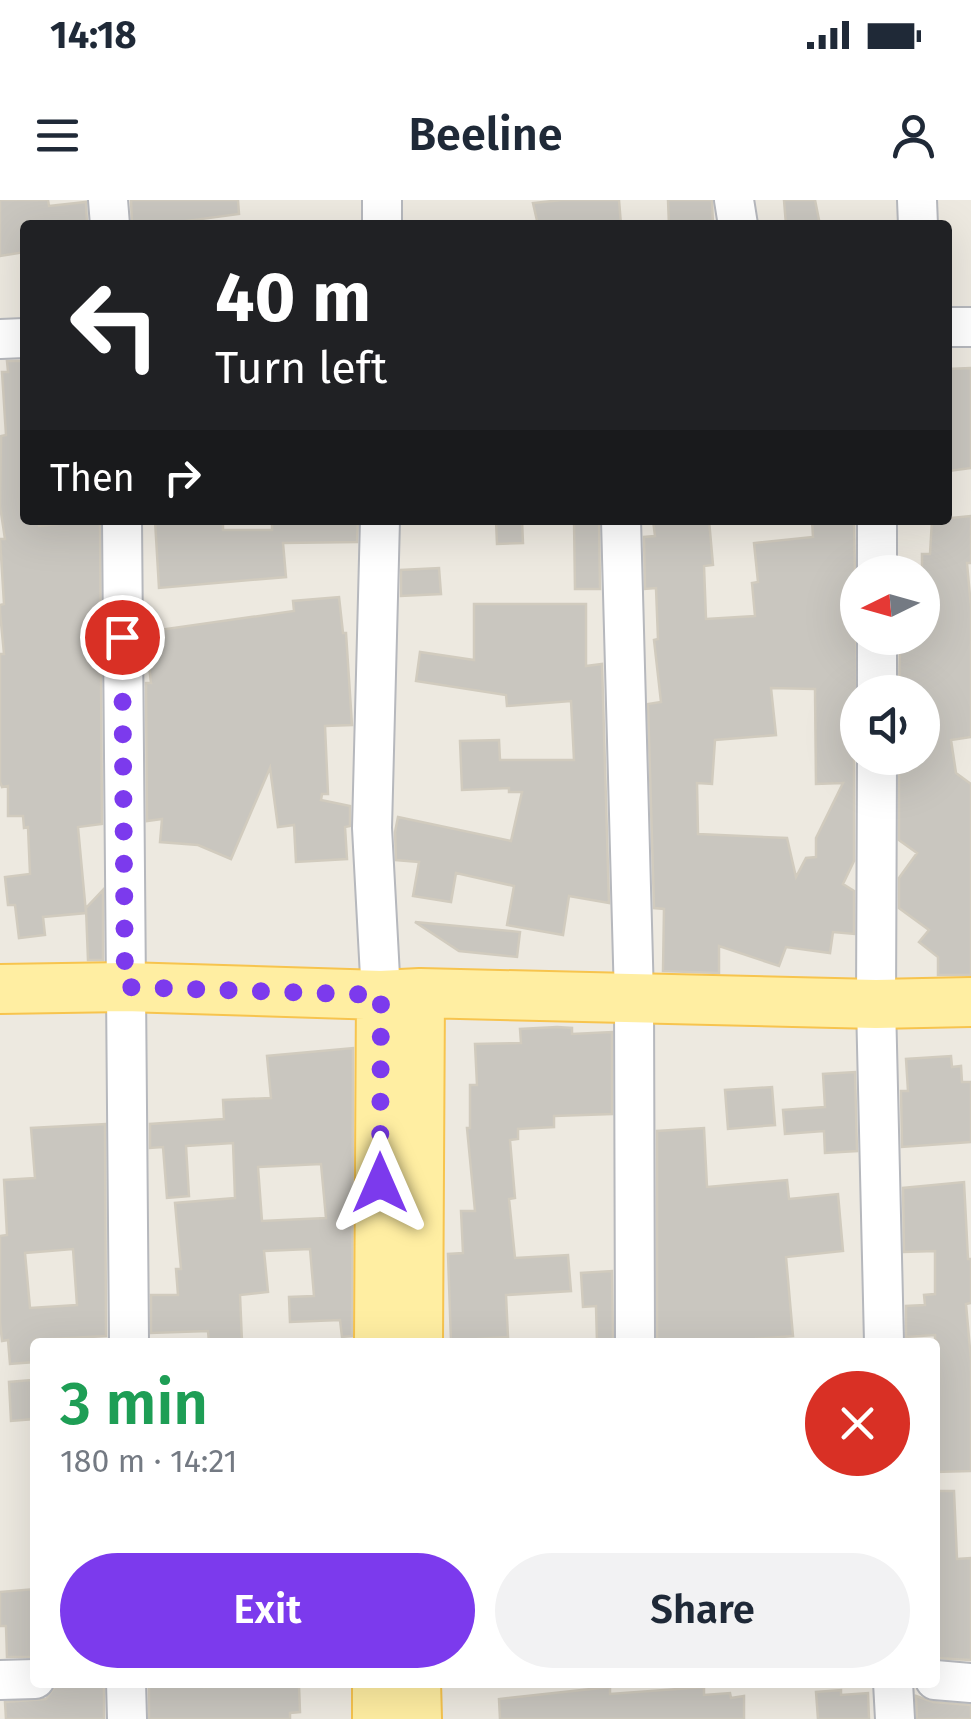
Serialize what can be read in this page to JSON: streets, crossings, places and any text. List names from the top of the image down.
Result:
{
  "north": "left",
  "page": {
    "status": "14:18",
    "header": "Beeline",
    "turn": ["40 m", "Turn left"],
    "then": "Then",
    "heading": ["3 min", "180 m · 14:21"],
    "buttons": ["Exit", "Share"]
  }
}
